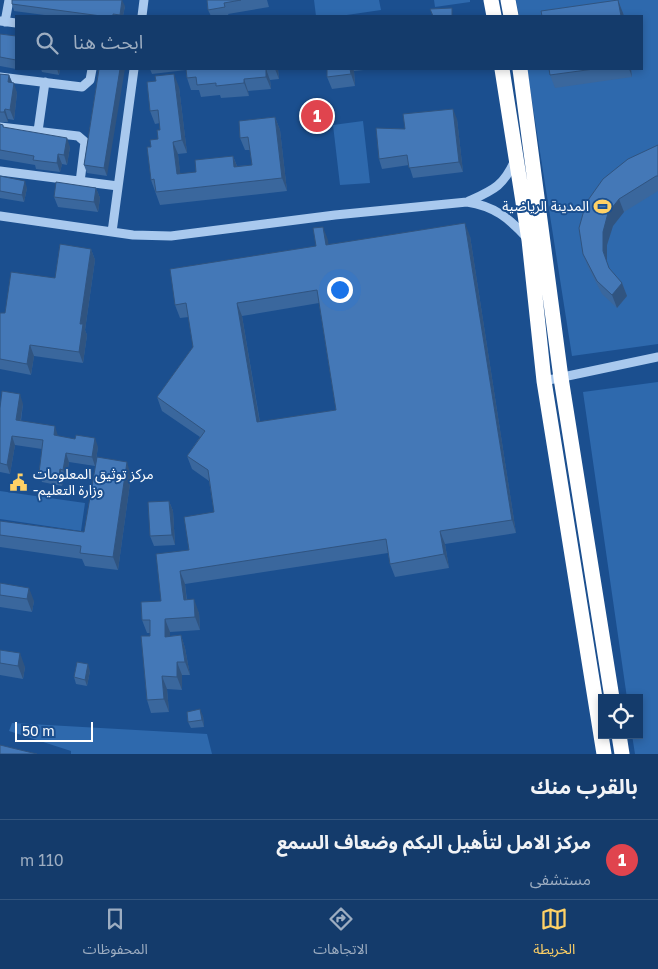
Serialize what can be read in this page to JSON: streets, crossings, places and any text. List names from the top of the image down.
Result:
{
  "places": {
    "sports": ["المدينة الرياضية"],
    "public building": ["مركز توثيق المعلومات -وزارة التعليم"]
  },
  "scale_bar": "50 m",
  "page": {
    "search": "ابحث هنا",
    "pins": "1",
    "scale": "50 m",
    "heading": "بالقرب منك",
    "list": [
      {
        "mark": "1",
        "name": "مركز الامل لتأهيل البكم وضعاف السمع",
        "note": "مستشفى",
        "value": "110 m"
      }
    ],
    "nav": ["الخريطة", "الاتجاهات", "المحفوظات"]
  }
}
